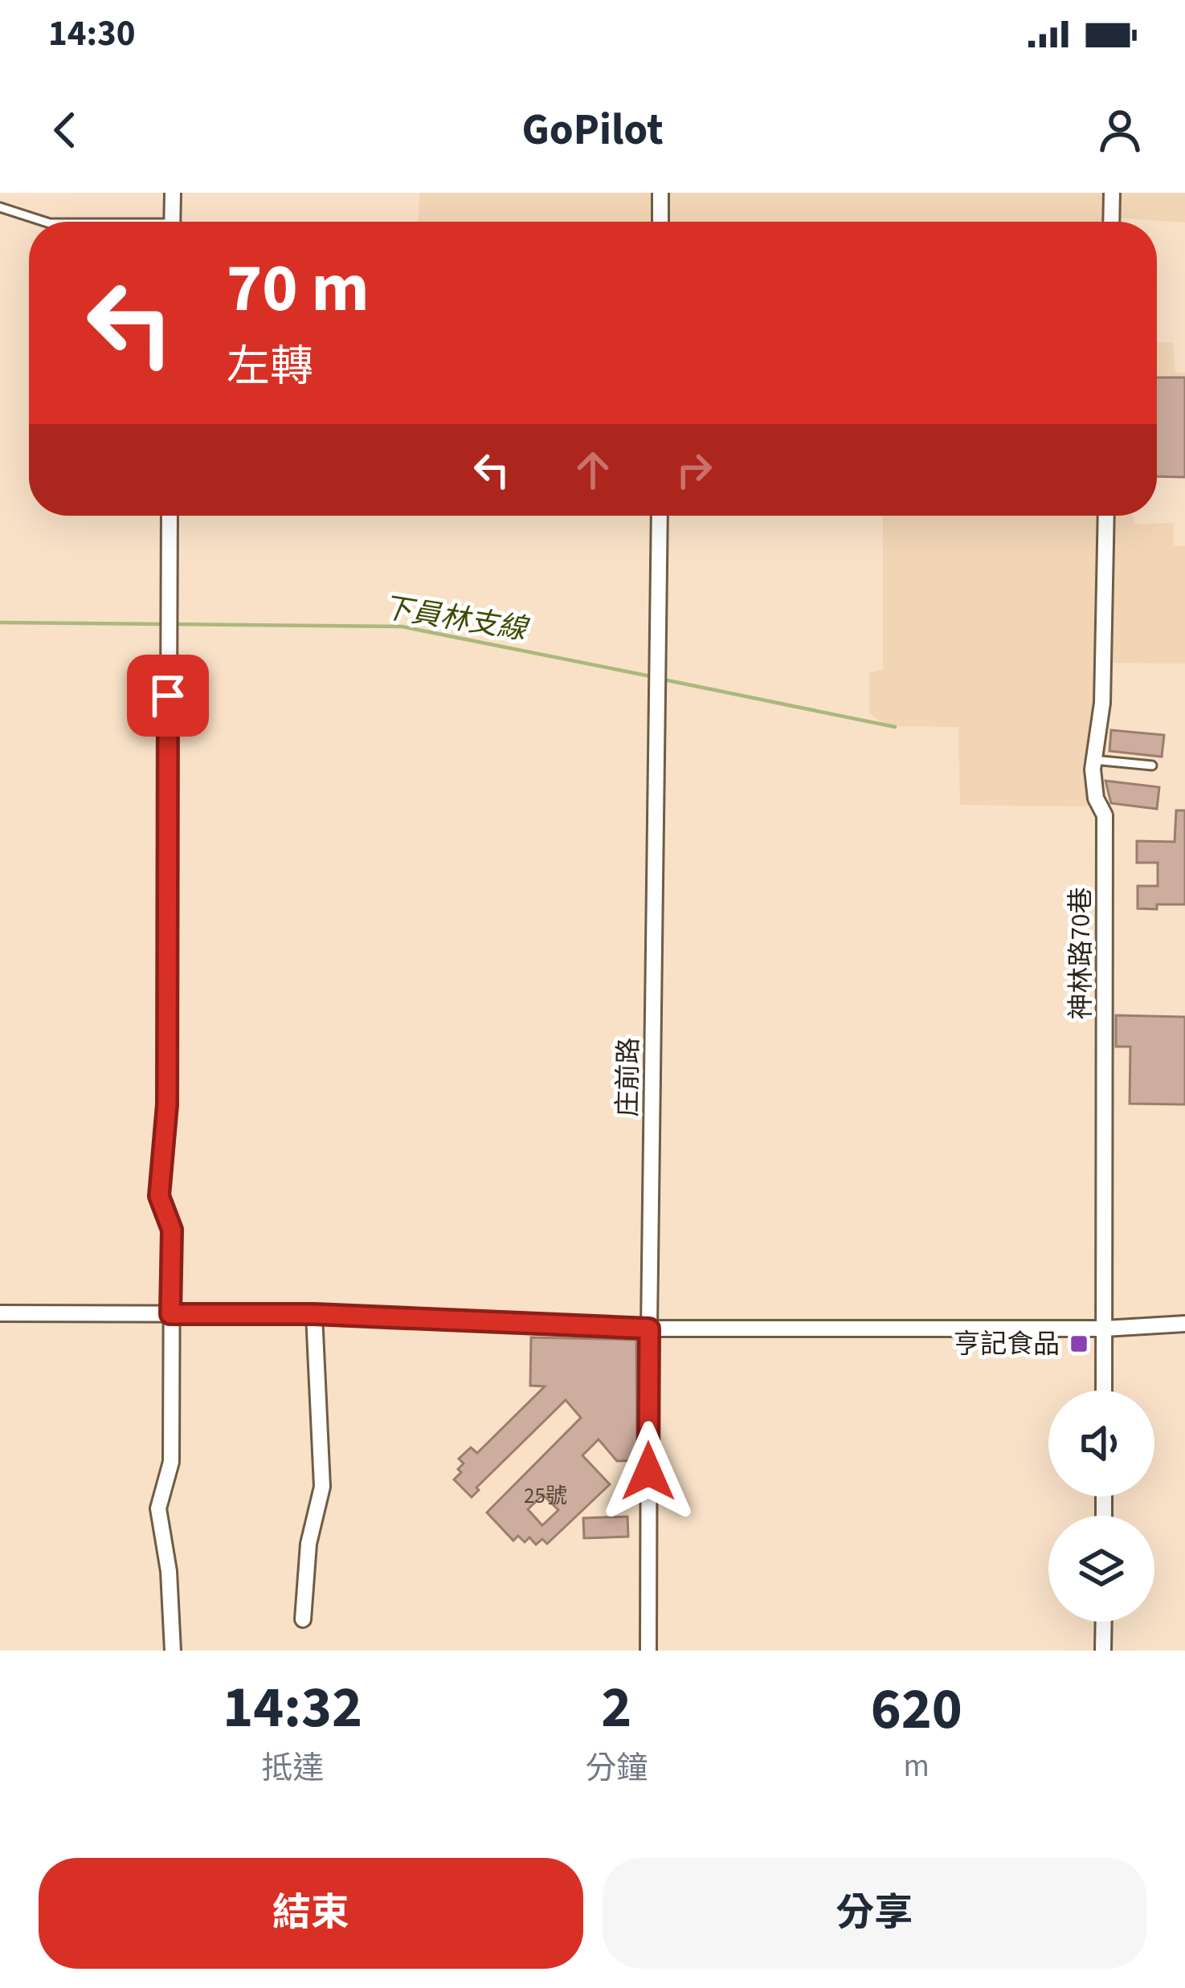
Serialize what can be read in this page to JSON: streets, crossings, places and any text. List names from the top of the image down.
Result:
{
  "streets": {
    "street": ["神林路70巷", "庄前路"]
  },
  "water": ["下員林支線"],
  "places": {
    "transit": ["亨記食品"]
  },
  "house_numbers": ["25號"],
  "page": {
    "status": "14:30",
    "header": "GoPilot",
    "turn": ["70 m", "左轉"],
    "eta": [
      "14:32",
      "抵達",
      "2",
      "分鐘",
      "620",
      "m"
    ],
    "buttons": ["結束", "分享"]
  }
}
